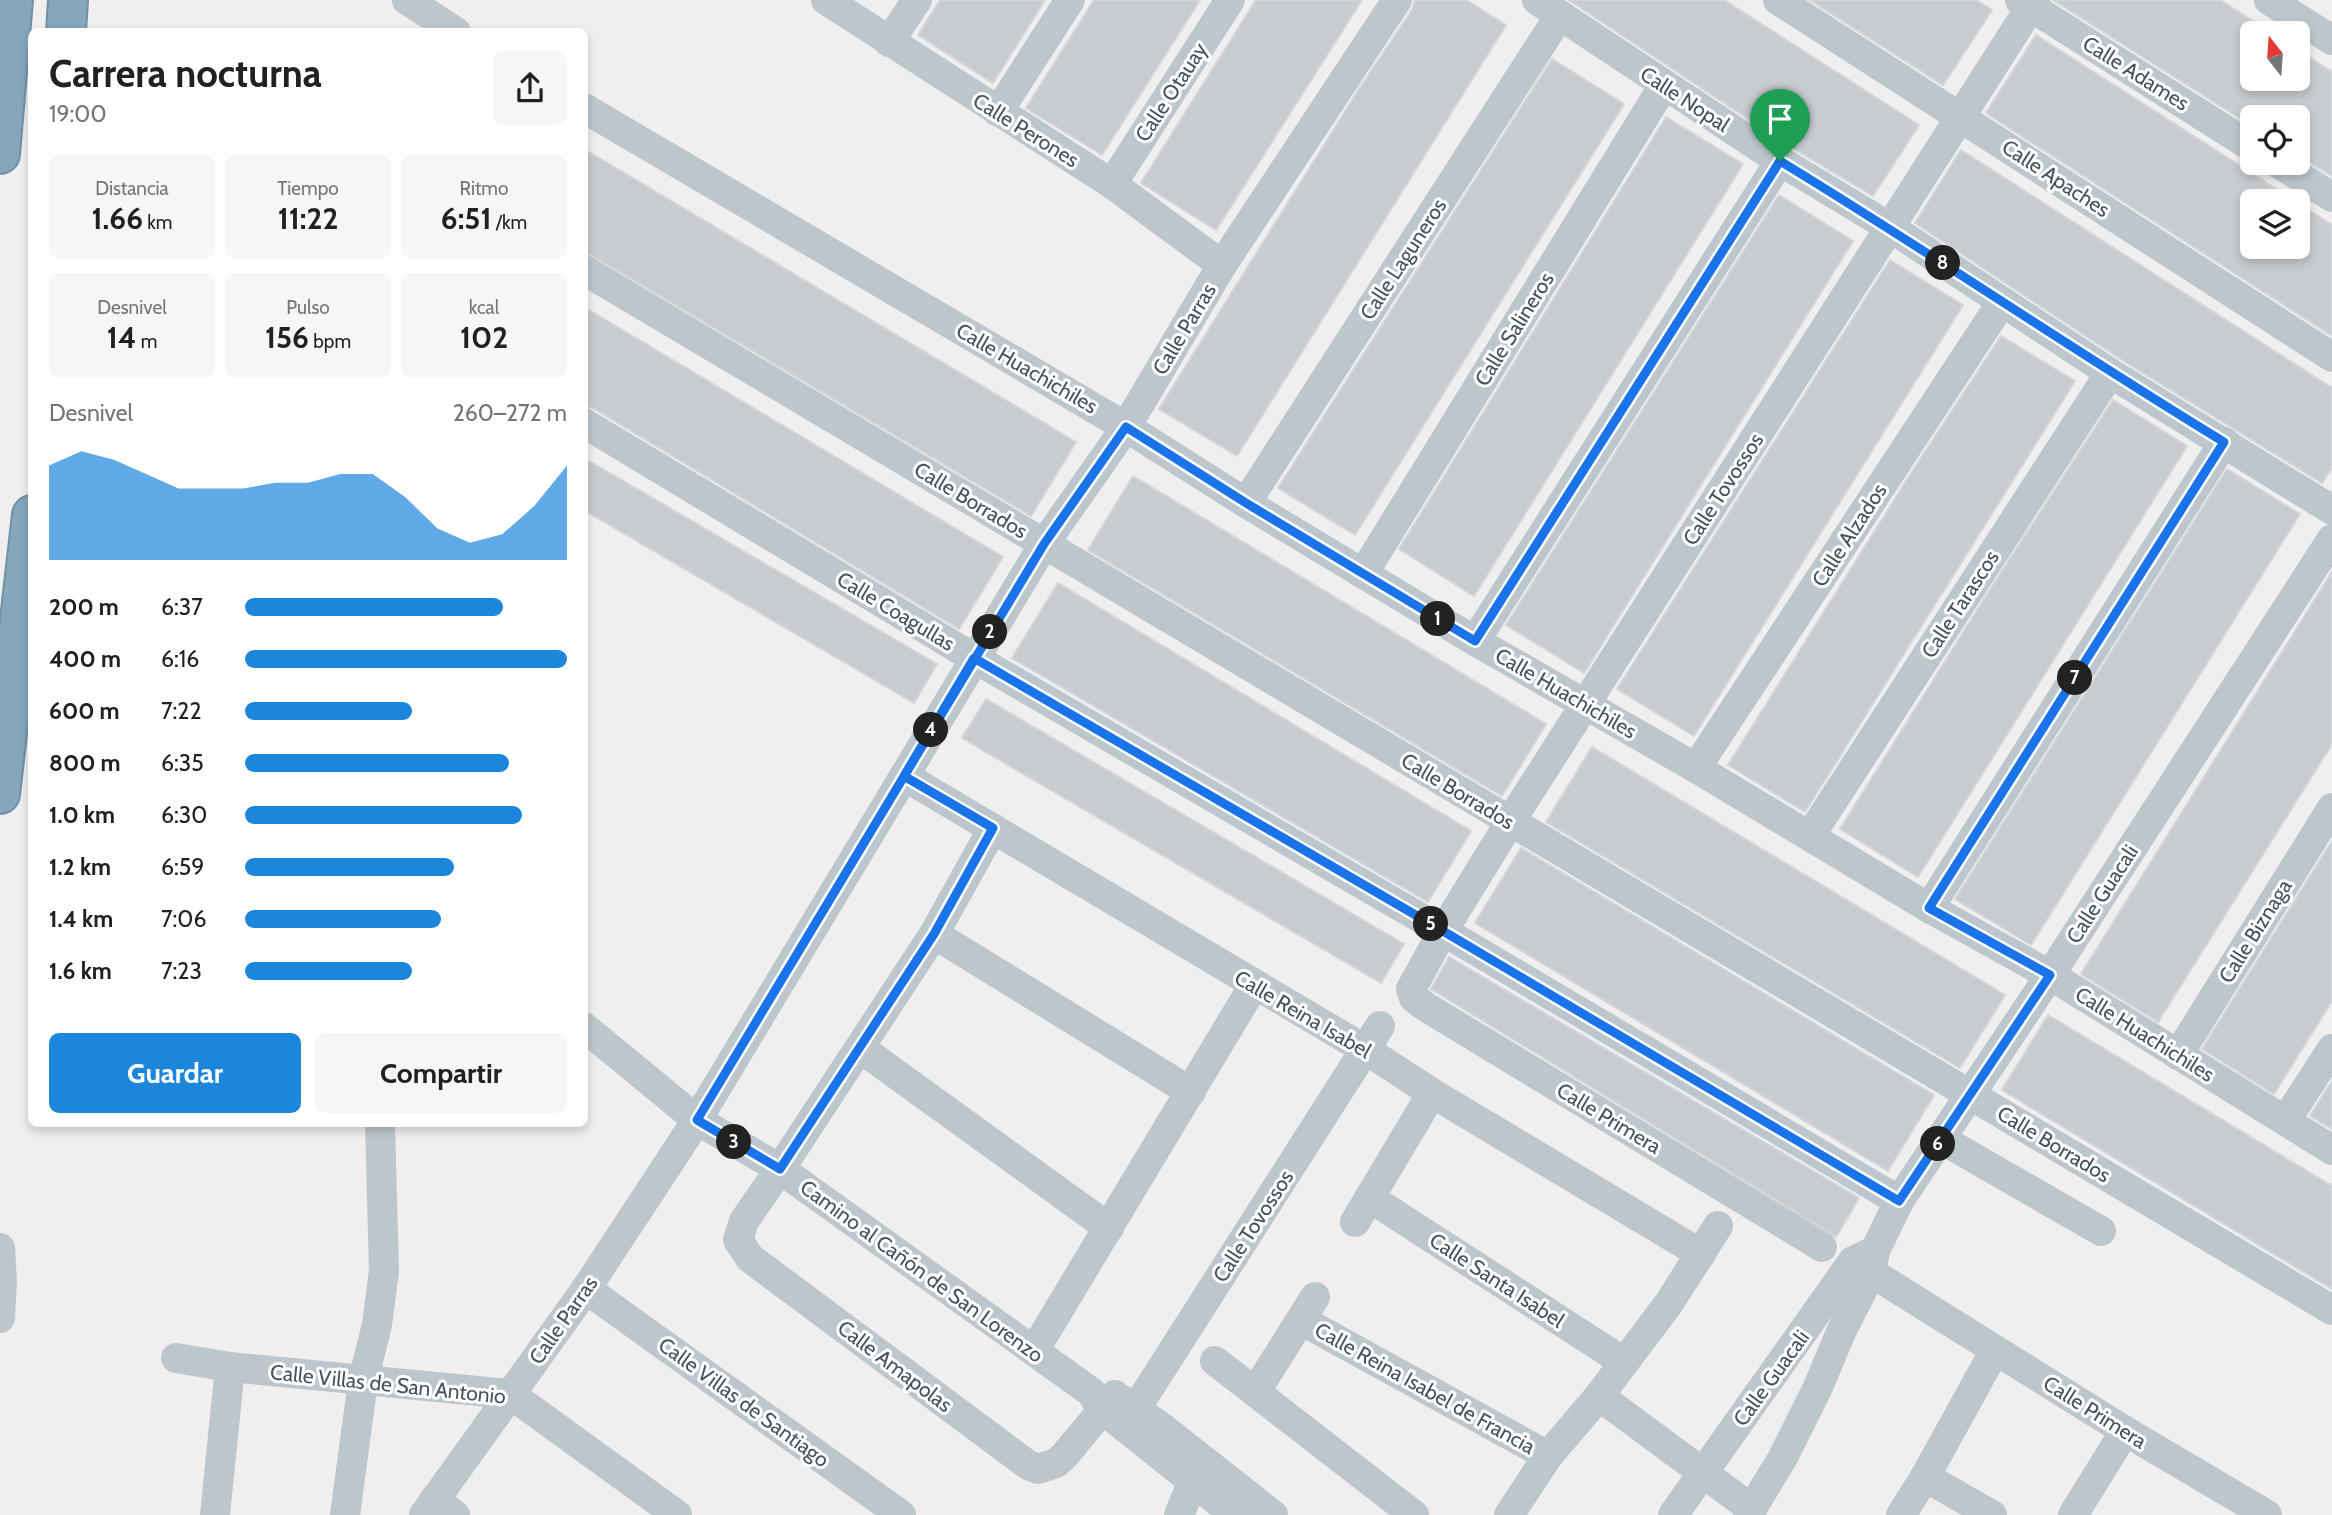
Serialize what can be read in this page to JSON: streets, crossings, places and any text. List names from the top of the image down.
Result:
{
  "streets": {
    "street": [
      "Calle Adames",
      "Calle Otauay",
      "Calle Nopal",
      "Calle Perones",
      "Calle Apaches",
      "Calle Laguneros",
      "Calle Parras",
      "Calle Salineros",
      "Calle Huachichiles",
      "Calle Tovossos",
      "Calle Borrados",
      "Calle Alzados",
      "Calle Tarascos",
      "Calle Coagullas",
      "Calle Guacali",
      "Calle Biznaga",
      "Calle Reina Isabel",
      "Calle Primera",
      "Camino al Cañón de San Lorenzo",
      "Calle Santa Isabel",
      "Calle Amapolas",
      "Calle Villas de San Antonio",
      "Calle Reina Isabel de Francia",
      "Calle Villas de Santiago"
    ]
  },
  "crossings": [
    ["Calle Adames", "Calle Tovossos"],
    ["Calle Otauay", "Calle Perones"],
    ["Calle Nopal", "Calle Laguneros"],
    ["Calle Nopal", "Calle Salineros"],
    ["Calle Nopal", "Calle Tovossos"],
    ["Calle Nopal", "Calle Alzados"],
    ["Calle Nopal", "Calle Tarascos"],
    ["Calle Perones", "Calle Parras"],
    ["Calle Apaches", "Calle Tovossos"],
    ["Calle Laguneros", "Calle Huachichiles"],
    ["Calle Parras", "Calle Huachichiles"],
    ["Calle Parras", "Calle Borrados"],
    ["Calle Parras", "Calle Coagullas"],
    ["Calle Parras", "Calle Reina Isabel"],
    ["Calle Parras", "Camino al Cañón de San Lorenzo"],
    ["Calle Parras", "Calle Villas de San Antonio"],
    ["Calle Parras", "Calle Villas de Santiago"],
    ["Calle Salineros", "Calle Huachichiles"],
    ["Calle Huachichiles", "Calle Tovossos"],
    ["Calle Huachichiles", "Calle Alzados"],
    ["Calle Huachichiles", "Calle Tarascos"],
    ["Calle Huachichiles", "Calle Guacali"],
    ["Calle Huachichiles", "Calle Biznaga"],
    ["Calle Tovossos", "Calle Borrados"],
    ["Calle Tovossos", "Calle Coagullas"],
    ["Calle Tovossos", "Calle Reina Isabel"],
    ["Calle Tovossos", "Calle Primera"],
    ["Calle Tovossos", "Camino al Cañón de San Lorenzo"],
    ["Calle Tovossos", "Calle Amapolas"],
    ["Calle Borrados", "Calle Guacali"],
    ["Calle Coagullas", "Calle Guacali"],
    ["Calle Guacali", "Calle Primera"],
    ["Calle Reina Isabel", "Calle Santa Isabel"],
    ["Camino al Cañón de San Lorenzo", "Calle Amapolas"]
  ],
  "north": "top",
  "page": {
    "heading": ["Carrera nocturna", "19:00"],
    "stats": [
      ["Distancia", "1.66 km"],
      ["Tiempo", "11:22"],
      ["Ritmo", "6:51 /km"],
      ["Desnivel", "14 m"],
      ["Pulso", "156 bpm"],
      ["kcal", "102"]
    ],
    "pins": [
      "8",
      "1",
      "2",
      "7",
      "4",
      "5",
      "3",
      "6"
    ],
    "chart": ["Desnivel", "260–272 m"],
    "list": [
      {
        "name": "200 m",
        "note": "6:37"
      },
      {
        "name": "400 m",
        "note": "6:16"
      },
      {
        "name": "600 m",
        "note": "7:22"
      },
      {
        "name": "800 m",
        "note": "6:35"
      },
      {
        "name": "1.0 km",
        "note": "6:30"
      },
      {
        "name": "1.2 km",
        "note": "6:59"
      },
      {
        "name": "1.4 km",
        "note": "7:06"
      },
      {
        "name": "1.6 km",
        "note": "7:23"
      }
    ],
    "buttons": ["Guardar", "Compartir"]
  }
}
